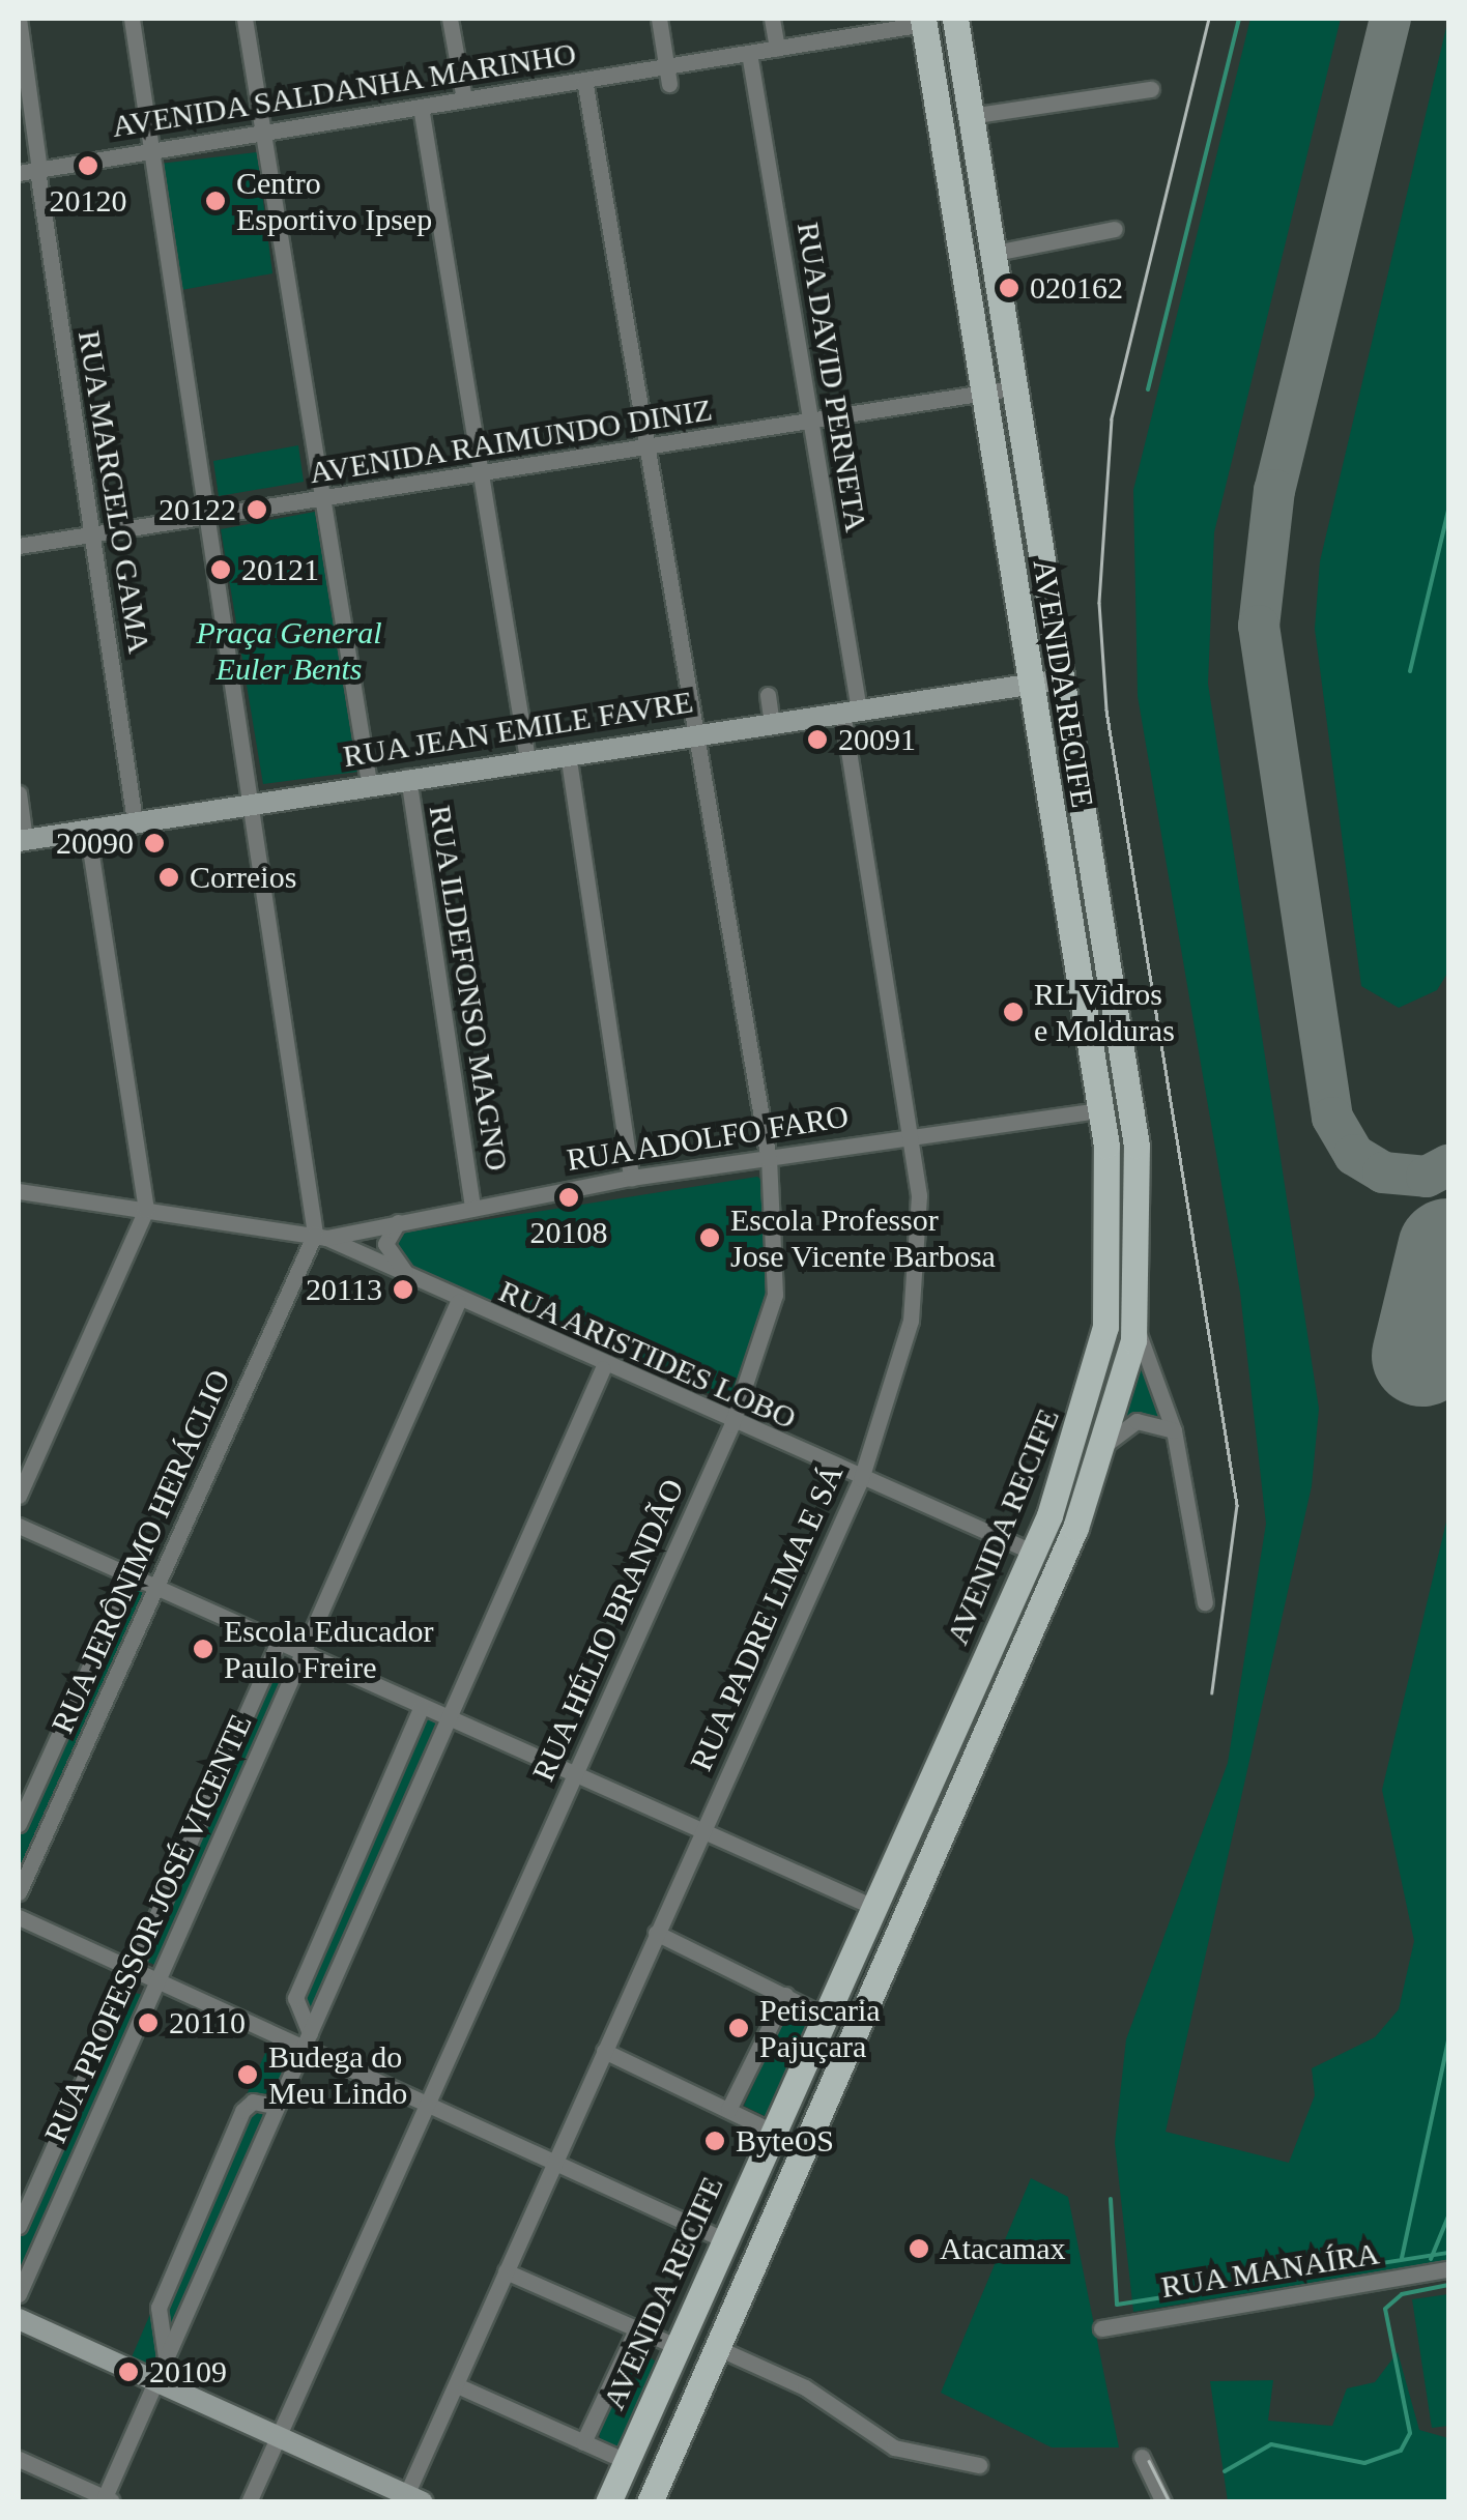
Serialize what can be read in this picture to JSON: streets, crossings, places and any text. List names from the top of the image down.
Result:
{
  "streets": {
    "main road": ["AVENIDA RECIFE", "RUA JEAN EMILE FAVRE"],
    "street": [
      "AVENIDA SALDANHA MARINHO",
      "RUA DAVID PERNETA",
      "AVENIDA RAIMUNDO DINIZ",
      "RUA MARCELO GAMA",
      "RUA ILDEFONSO MAGNO",
      "RUA ADOLFO FARO",
      "RUA ARISTIDES LOBO",
      "RUA JERÔNIMO HERÁCLIO",
      "RUA PADRE LIMA E SÁ",
      "RUA HÉLIO BRANDÃO",
      "RUA PROFESSOR JOSÉ VICENTE",
      "RUA MANAÍRA"
    ]
  },
  "crossings": [
    ["AVENIDA SALDANHA MARINHO", "RUA DAVID PERNETA"],
    ["AVENIDA SALDANHA MARINHO", "RUA MARCELO GAMA"],
    ["AVENIDA SALDANHA MARINHO", "AVENIDA RECIFE"],
    ["AVENIDA SALDANHA MARINHO", "RUA HÉLIO BRANDÃO"],
    ["RUA DAVID PERNETA", "AVENIDA RAIMUNDO DINIZ"],
    ["RUA DAVID PERNETA", "RUA JEAN EMILE FAVRE"],
    ["RUA DAVID PERNETA", "RUA PADRE LIMA E SÁ"],
    ["AVENIDA RAIMUNDO DINIZ", "RUA MARCELO GAMA"],
    ["AVENIDA RAIMUNDO DINIZ", "AVENIDA RECIFE"],
    ["AVENIDA RAIMUNDO DINIZ", "RUA HÉLIO BRANDÃO"],
    ["RUA MARCELO GAMA", "RUA JEAN EMILE FAVRE"],
    ["AVENIDA RECIFE", "RUA JEAN EMILE FAVRE"],
    ["AVENIDA RECIFE", "RUA ADOLFO FARO"],
    ["AVENIDA RECIFE", "RUA ARISTIDES LOBO"],
    ["RUA JEAN EMILE FAVRE", "RUA ILDEFONSO MAGNO"],
    ["RUA JEAN EMILE FAVRE", "RUA PADRE LIMA E SÁ"],
    ["RUA JEAN EMILE FAVRE", "RUA HÉLIO BRANDÃO"],
    ["RUA ILDEFONSO MAGNO", "RUA ADOLFO FARO"],
    ["RUA ADOLFO FARO", "RUA ARISTIDES LOBO"],
    ["RUA ADOLFO FARO", "RUA JERÔNIMO HERÁCLIO"],
    ["RUA ADOLFO FARO", "RUA PADRE LIMA E SÁ"],
    ["RUA ADOLFO FARO", "RUA HÉLIO BRANDÃO"],
    ["RUA ARISTIDES LOBO", "RUA JERÔNIMO HERÁCLIO"],
    ["RUA ARISTIDES LOBO", "RUA PADRE LIMA E SÁ"],
    ["RUA ARISTIDES LOBO", "RUA HÉLIO BRANDÃO"],
    ["RUA ARISTIDES LOBO", "RUA PROFESSOR JOSÉ VICENTE"]
  ],
  "parks": ["Praça General Euler Bents"],
  "places": [
    "20120",
    "Centro Esportivo Ipsep",
    "020162",
    "20122",
    "20121",
    "20091",
    "20090",
    "Correios",
    "RL Vidros e Molduras",
    "20108",
    "Escola Professor Jose Vicente Barbosa",
    "20113",
    "Escola Educador Paulo Freire",
    "20110",
    "Petiscaria Pajuçara",
    "Budega do Meu Lindo",
    "ByteOS",
    "Atacamax",
    "20109"
  ]
}
